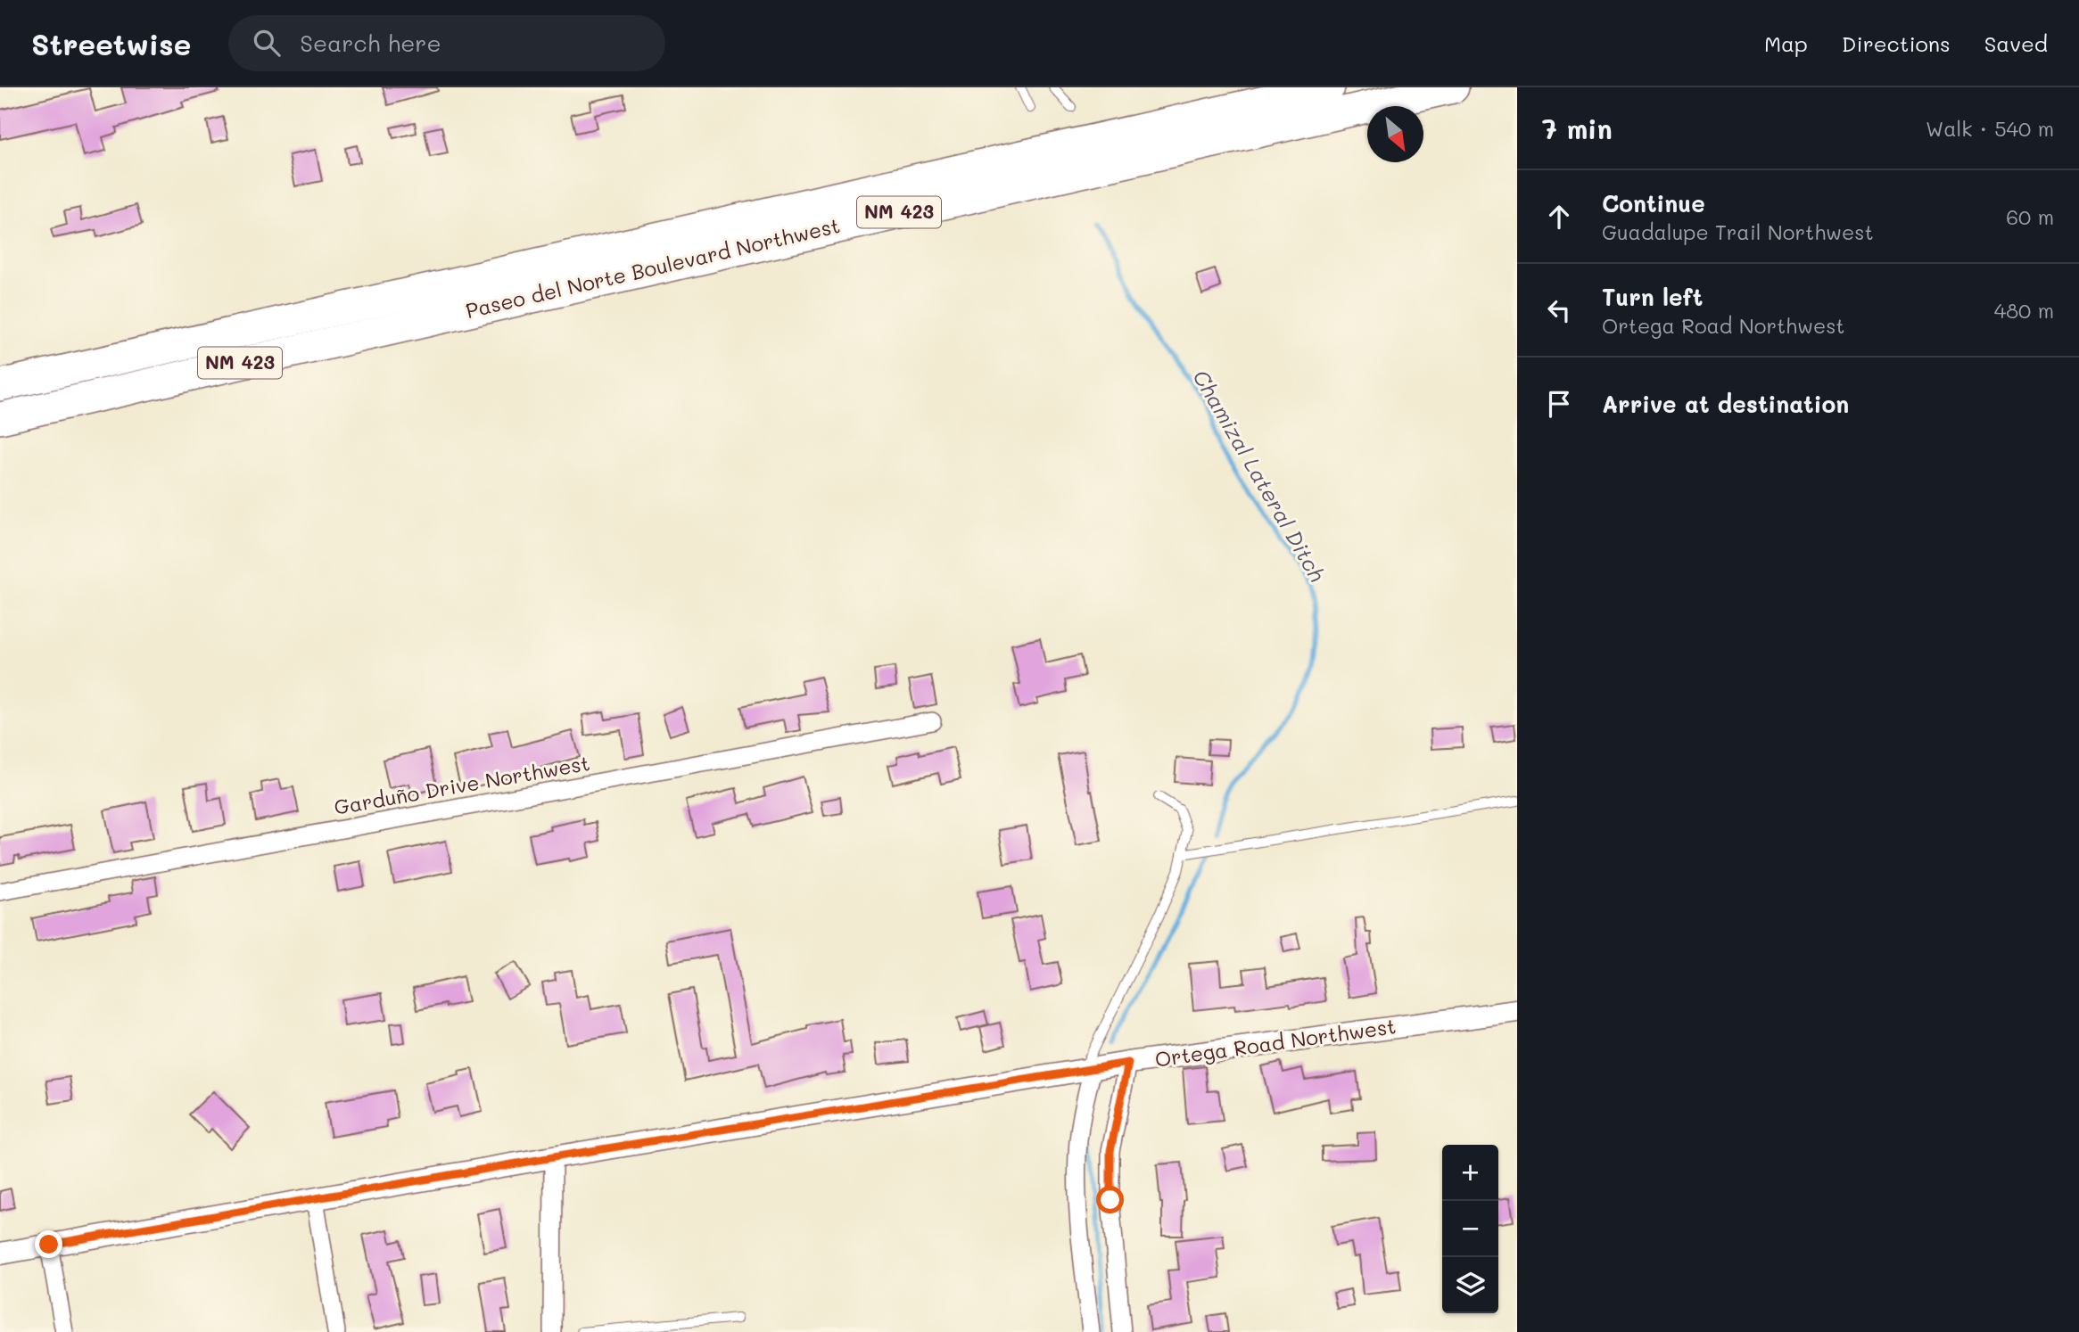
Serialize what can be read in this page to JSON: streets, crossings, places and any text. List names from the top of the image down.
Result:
{
  "streets": {
    "highway": ["NM 423", "Paseo del Norte Boulevard Northwest"],
    "street": ["Garduño Drive Northwest", "Ortega Road Northwest"]
  },
  "water": ["Chamizal Lateral Ditch"],
  "north": "bottom right",
  "page": {
    "header": "Streetwise",
    "search": "Search here",
    "nav": ["Map", "Directions", "Saved"],
    "heading": ["7 min", "Walk · 540 m"],
    "list": [
      ["Continue", "Guadalupe Trail Northwest", "60 m"],
      ["Turn left", "Ortega Road Northwest", "480 m"],
      "Arrive at destination"
    ],
    "map_buttons": ["+", "−"]
  }
}
